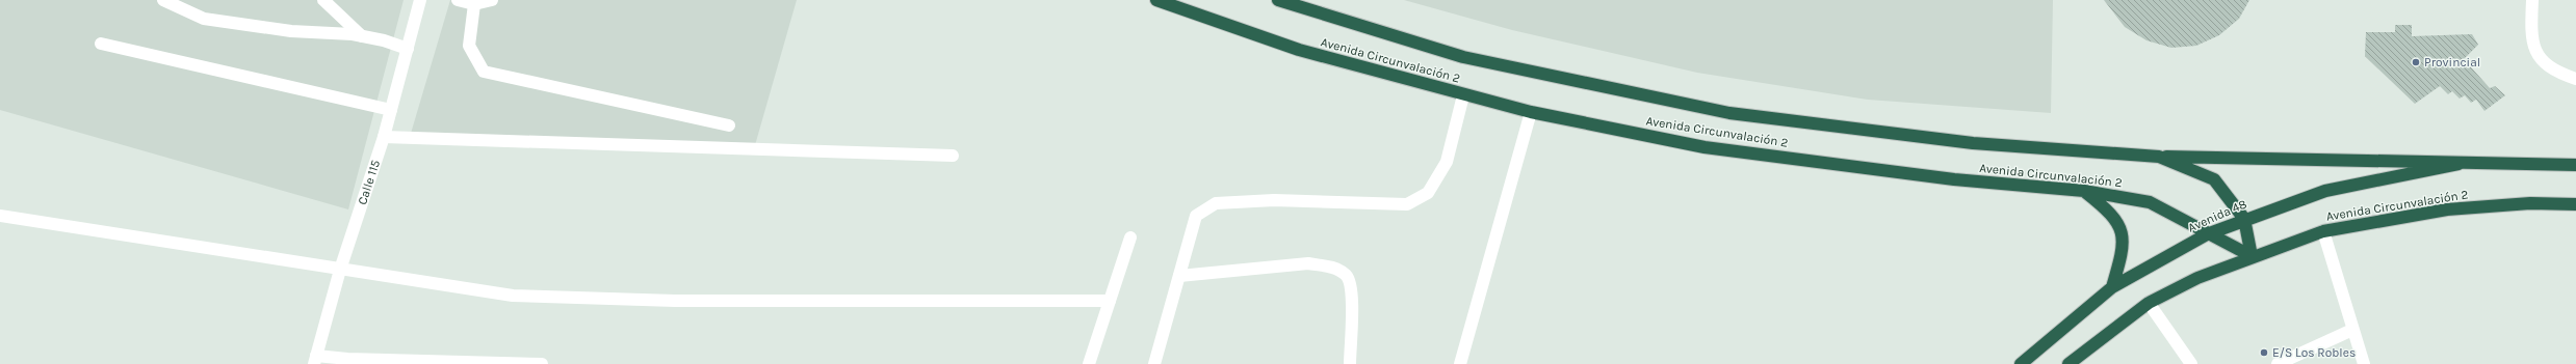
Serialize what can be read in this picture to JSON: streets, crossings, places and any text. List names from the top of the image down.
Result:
{
  "streets": {
    "highway": ["Avenida Circunvalación 2", "Avenida 48"],
    "street": ["Calle 115"]
  },
  "crossings": [
    ["Avenida Circunvalación 2", "Avenida 48"]
  ],
  "places": ["Provincial", "E/S Los Robles"]
}
